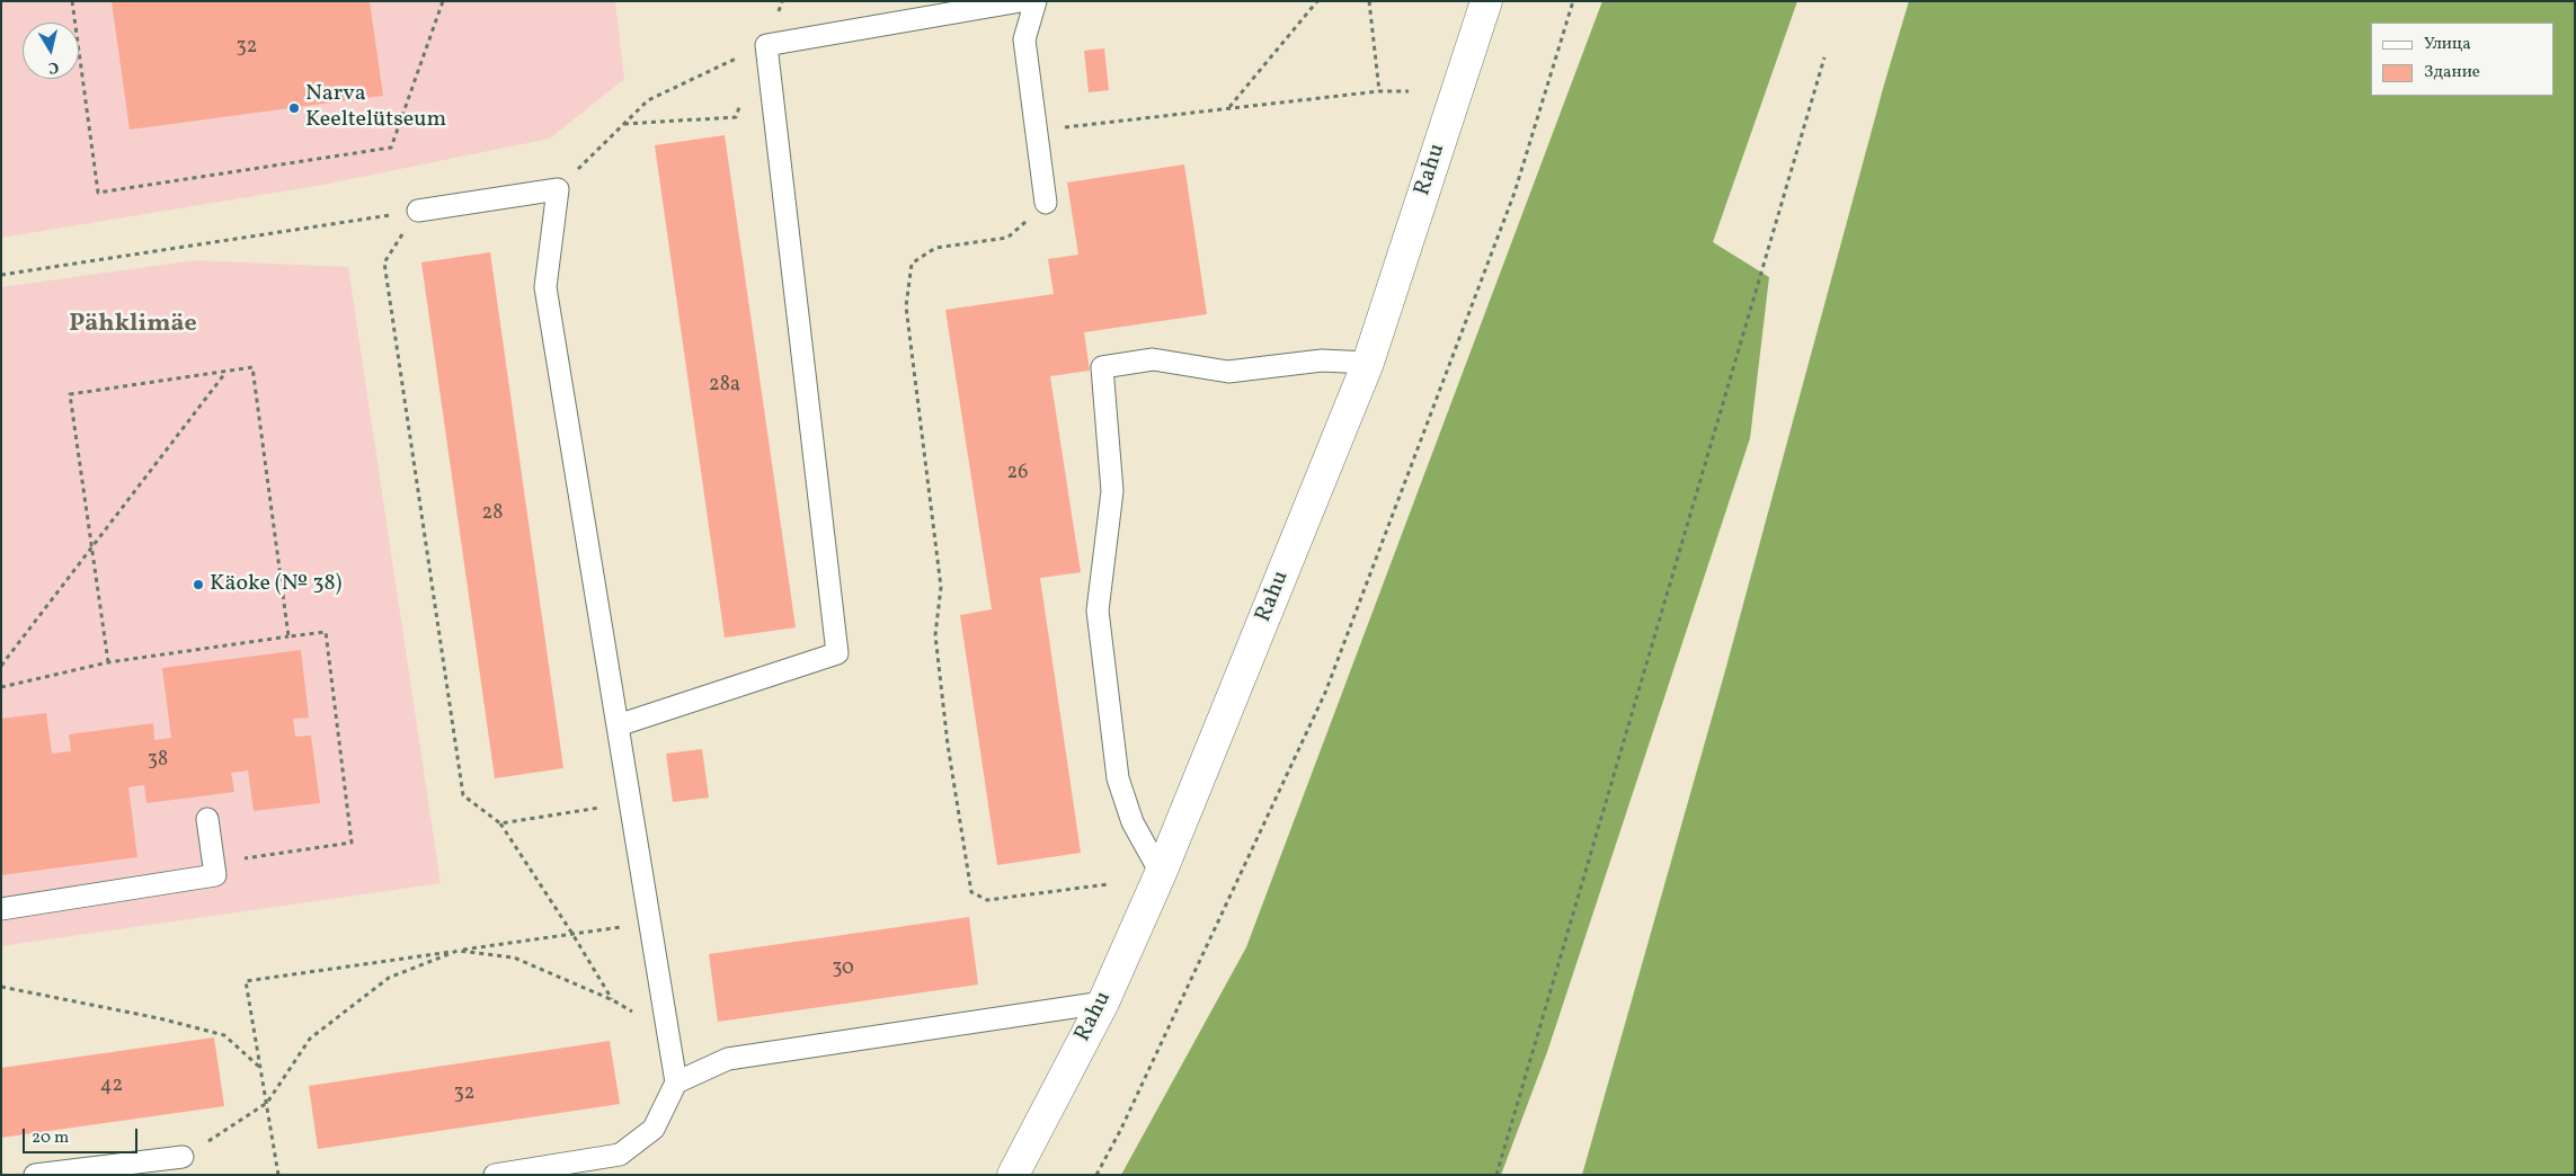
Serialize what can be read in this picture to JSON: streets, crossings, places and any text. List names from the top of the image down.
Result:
{
  "streets": {
    "main road": ["Rahu"]
  },
  "districts": ["Pähklimäe"],
  "places": ["Narva Keeltelütseum", "Käoke (№ 38)"],
  "house_numbers": [
    "32",
    "28a",
    "26",
    "28",
    "38",
    "30",
    "42",
    "32"
  ],
  "legend": ["Улица", "Здание"],
  "scale_bar": "20 m",
  "north": "bottom"
}
